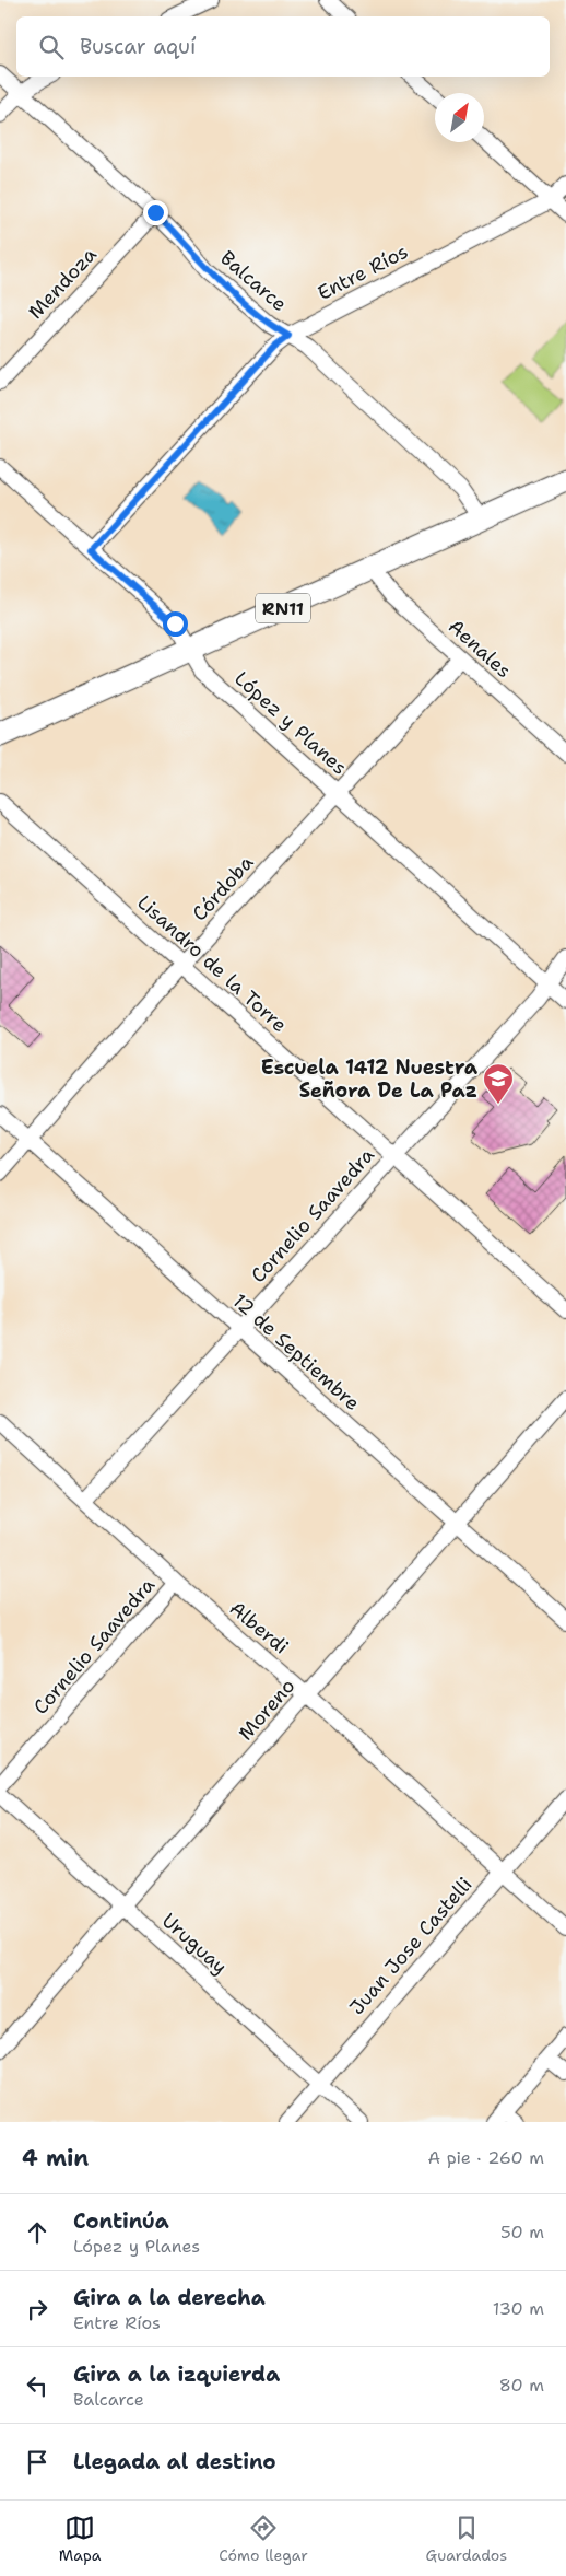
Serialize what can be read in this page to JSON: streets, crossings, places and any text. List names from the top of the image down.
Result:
{
  "streets": {
    "main road": ["RN11"],
    "street": [
      "Entre Ríos",
      "Balcarce",
      "Mendoza",
      "Aenales",
      "López y Planes",
      "Córdoba",
      "Lisandro de la Torre",
      "Cornelio Saavedra",
      "12 de Septiembre",
      "Alberdi",
      "Moreno",
      "Uruguay",
      "Juan Jose Castelli"
    ]
  },
  "crossings": [
    ["Entre Ríos", "Balcarce"],
    ["Entre Ríos", "López y Planes"],
    ["Balcarce", "Mendoza"],
    ["Balcarce", "RN11"],
    ["RN11", "Aenales"],
    ["RN11", "López y Planes"],
    ["Aenales", "Córdoba"],
    ["López y Planes", "Córdoba"],
    ["López y Planes", "Cornelio Saavedra"],
    ["Córdoba", "Lisandro de la Torre"],
    ["Córdoba", "12 de Septiembre"],
    ["Lisandro de la Torre", "Cornelio Saavedra"],
    ["Cornelio Saavedra", "12 de Septiembre"],
    ["Cornelio Saavedra", "Alberdi"],
    ["12 de Septiembre", "Moreno"],
    ["Alberdi", "Moreno"],
    ["Alberdi", "Juan Jose Castelli"],
    ["Moreno", "Uruguay"],
    ["Uruguay", "Juan Jose Castelli"]
  ],
  "places": {
    "school or university": ["Escuela 1412 Nuestra Señora De La Paz"]
  },
  "north": "top right",
  "page": {
    "search": "Buscar aquí",
    "heading": ["4 min", "A pie · 260 m"],
    "list": [
      ["Continúa", "López y Planes", "50 m"],
      ["Gira a la derecha", "Entre Ríos", "130 m"],
      ["Gira a la izquierda", "Balcarce", "80 m"],
      "Llegada al destino"
    ],
    "nav": ["Mapa", "Cómo llegar", "Guardados"]
  }
}
